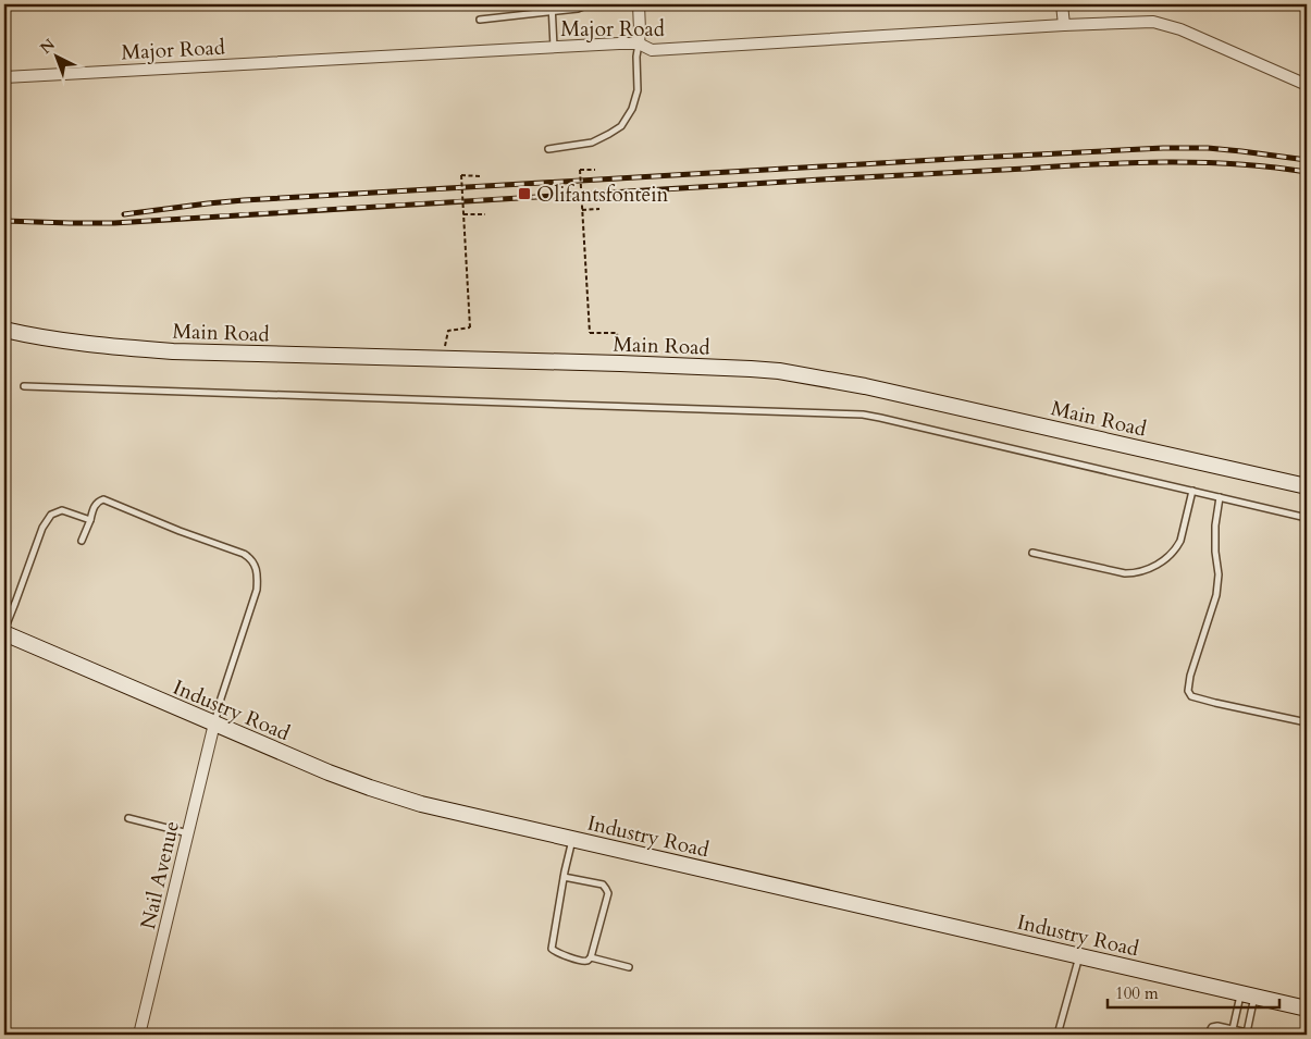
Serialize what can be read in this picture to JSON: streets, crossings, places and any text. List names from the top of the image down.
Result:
{
  "streets": {
    "street": [
      "Major Road",
      "Main Road",
      "Industry Road",
      "Nail Avenue"
    ]
  },
  "crossings": [
    ["Industry Road", "Nail Avenue"]
  ],
  "places": {
    "transit": ["Olifantsfontein"]
  },
  "scale_bar": "100 m",
  "north": "top left"
}
